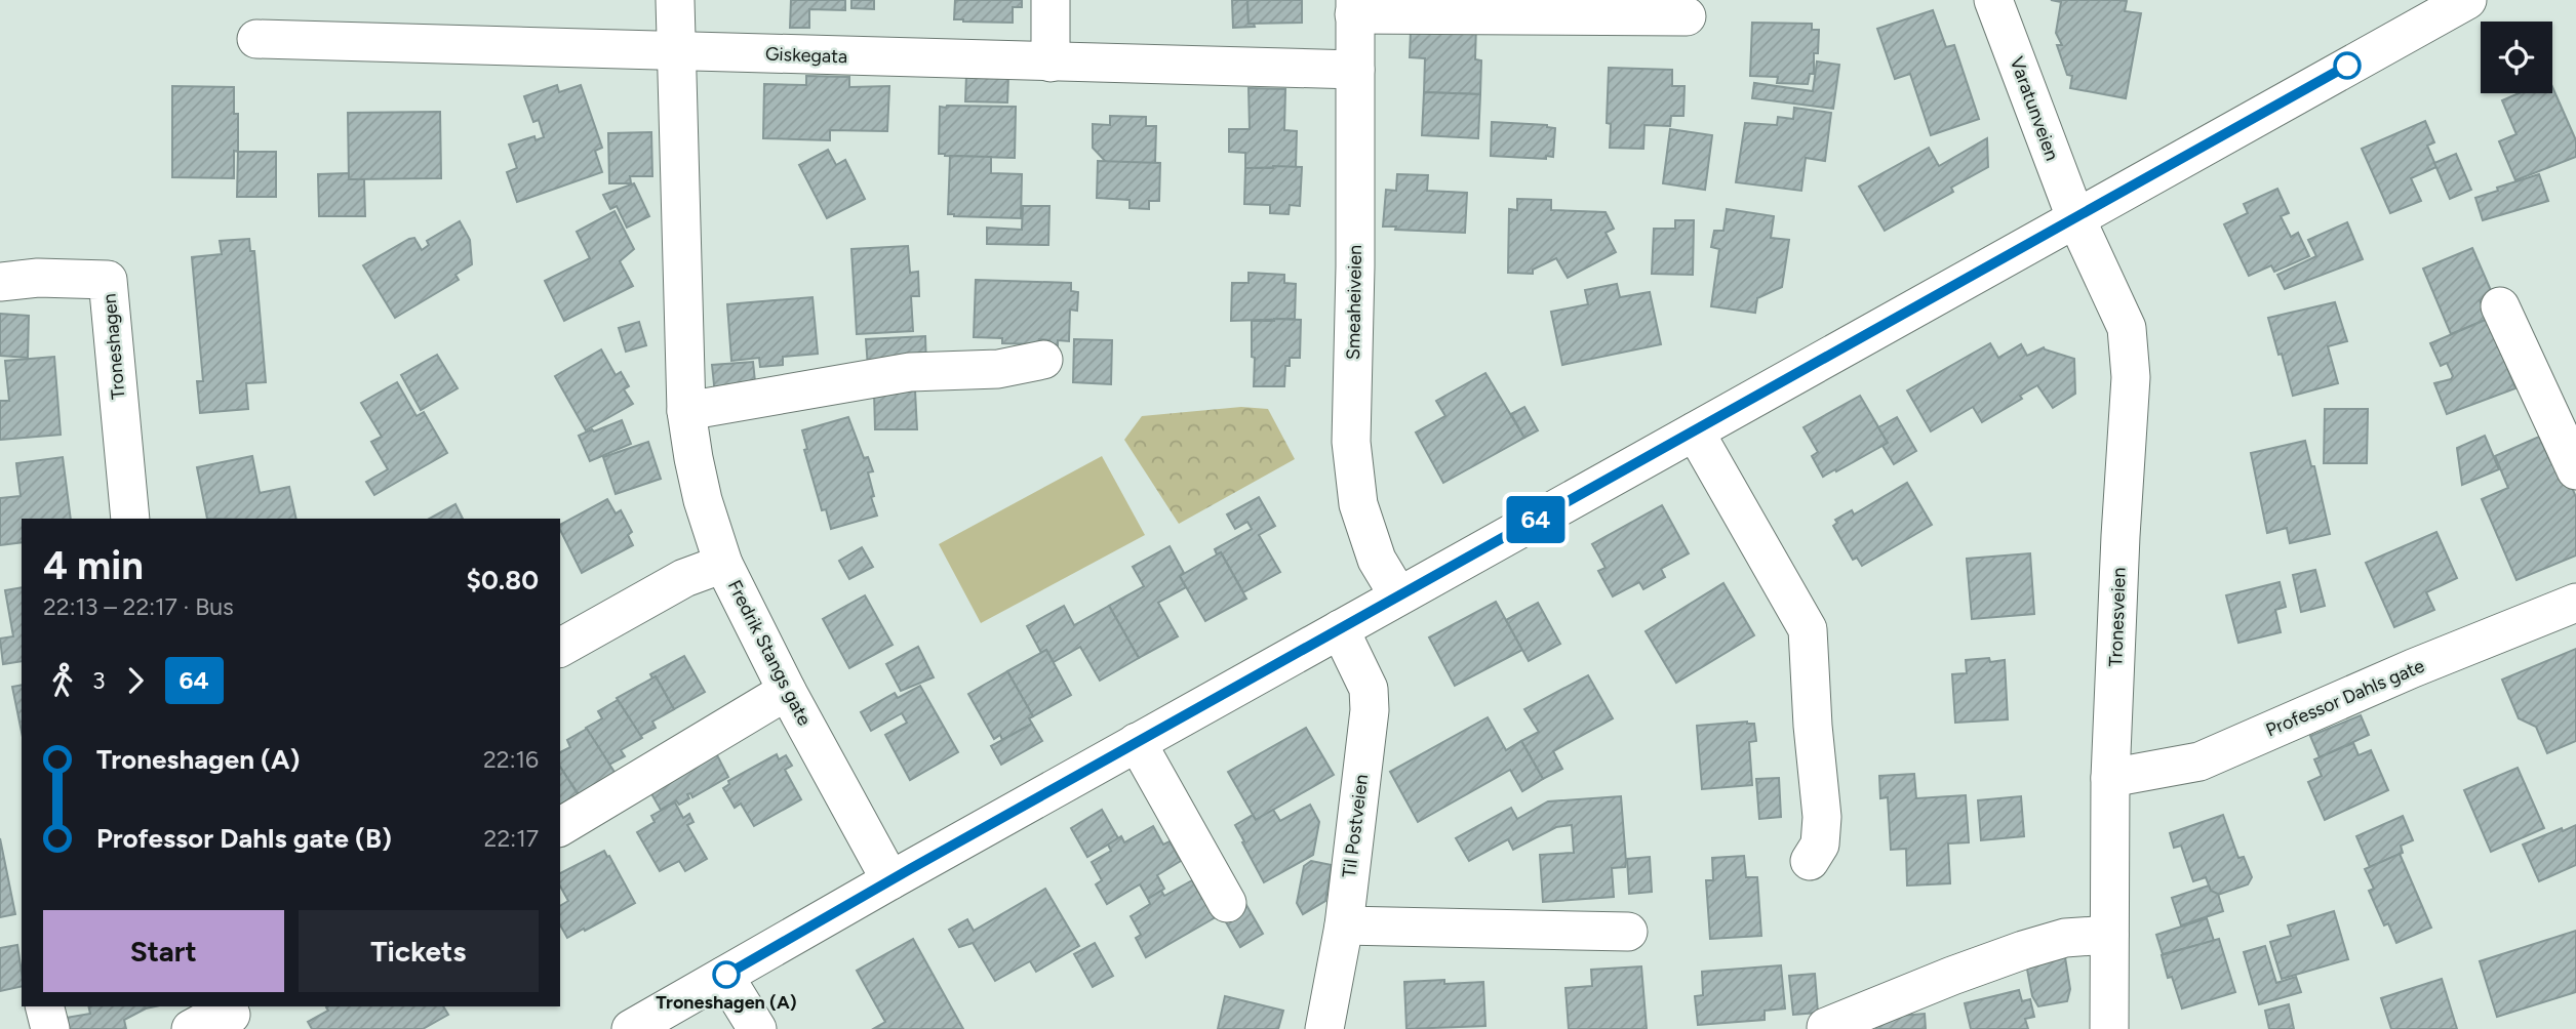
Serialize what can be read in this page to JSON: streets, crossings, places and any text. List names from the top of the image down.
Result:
{
  "streets": {
    "street": [
      "Giskegata",
      "Varatunveien",
      "Smeaheiveien",
      "Troneshagen",
      "Tronesveien",
      "Fredrik Stangs gate",
      "Professor Dahls gate",
      "Til Postveien"
    ]
  },
  "crossings": [
    ["Giskegata", "Smeaheiveien"],
    ["Giskegata", "Fredrik Stangs gate"],
    ["Varatunveien", "Tronesveien"],
    ["Tronesveien", "Professor Dahls gate"]
  ],
  "places": ["Troneshagen (A)"],
  "lines": ["bus line 64"],
  "page": {
    "on_map": "64",
    "heading": ["4 min", "22:13 – 22:17 · Bus", "$0.80"],
    "legs": ["3", "64"],
    "list": [
      {
        "name": "Troneshagen (A)",
        "value": "22:16"
      },
      {
        "name": "Professor Dahls gate (B)",
        "value": "22:17"
      }
    ],
    "buttons": ["Start", "Tickets"]
  }
}
